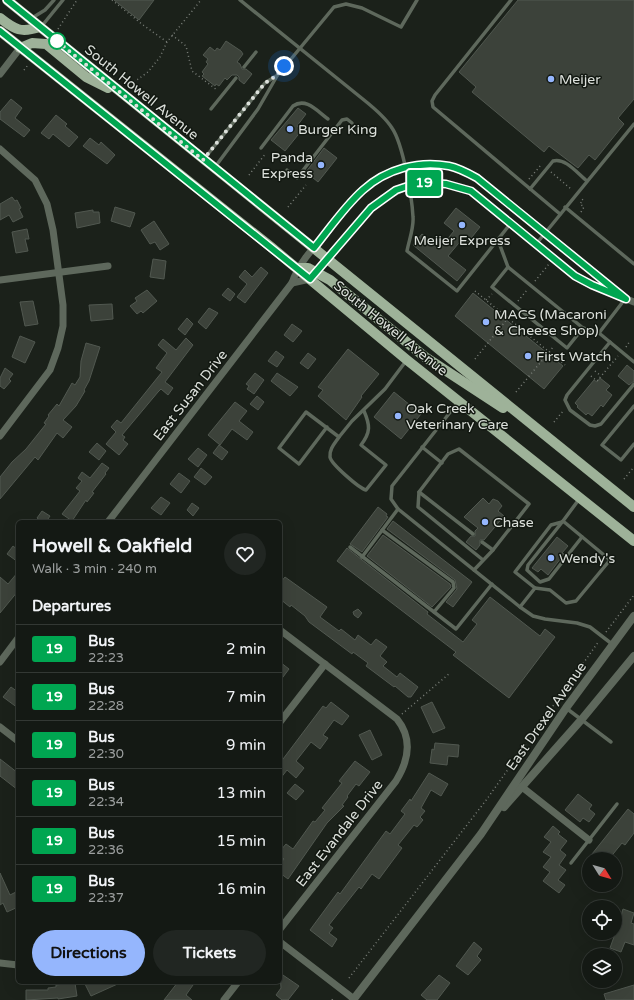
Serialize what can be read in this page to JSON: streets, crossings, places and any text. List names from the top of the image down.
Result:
{
  "streets": {
    "main road": ["South Howell Avenue"],
    "street": ["East Susan Drive", "East Drexel Avenue", "East Evandale Drive"]
  },
  "places": [
    "Meijer",
    "Burger King",
    "Panda Express",
    "Meijer Express",
    "MACS (Macaroni & Cheese Shop)",
    "First Watch",
    "Oak Creek Veterinary Care",
    "Chase",
    "Wendy's"
  ],
  "lines": ["bus line 19"],
  "north": "bottom right",
  "page": {
    "on_map": "19",
    "heading": [
      ["Howell & Oakfield", "Walk · 3 min · 240 m"],
      "Departures"
    ],
    "list": [
      {
        "mark": "19",
        "name": "Bus",
        "note": "22:23",
        "value": "2 min"
      },
      {
        "mark": "19",
        "name": "Bus",
        "note": "22:28",
        "value": "7 min"
      },
      {
        "mark": "19",
        "name": "Bus",
        "note": "22:30",
        "value": "9 min"
      },
      {
        "mark": "19",
        "name": "Bus",
        "note": "22:34",
        "value": "13 min"
      },
      {
        "mark": "19",
        "name": "Bus",
        "note": "22:36",
        "value": "15 min"
      },
      {
        "mark": "19",
        "name": "Bus",
        "note": "22:37",
        "value": "16 min"
      }
    ],
    "buttons": ["Directions", "Tickets"]
  }
}
